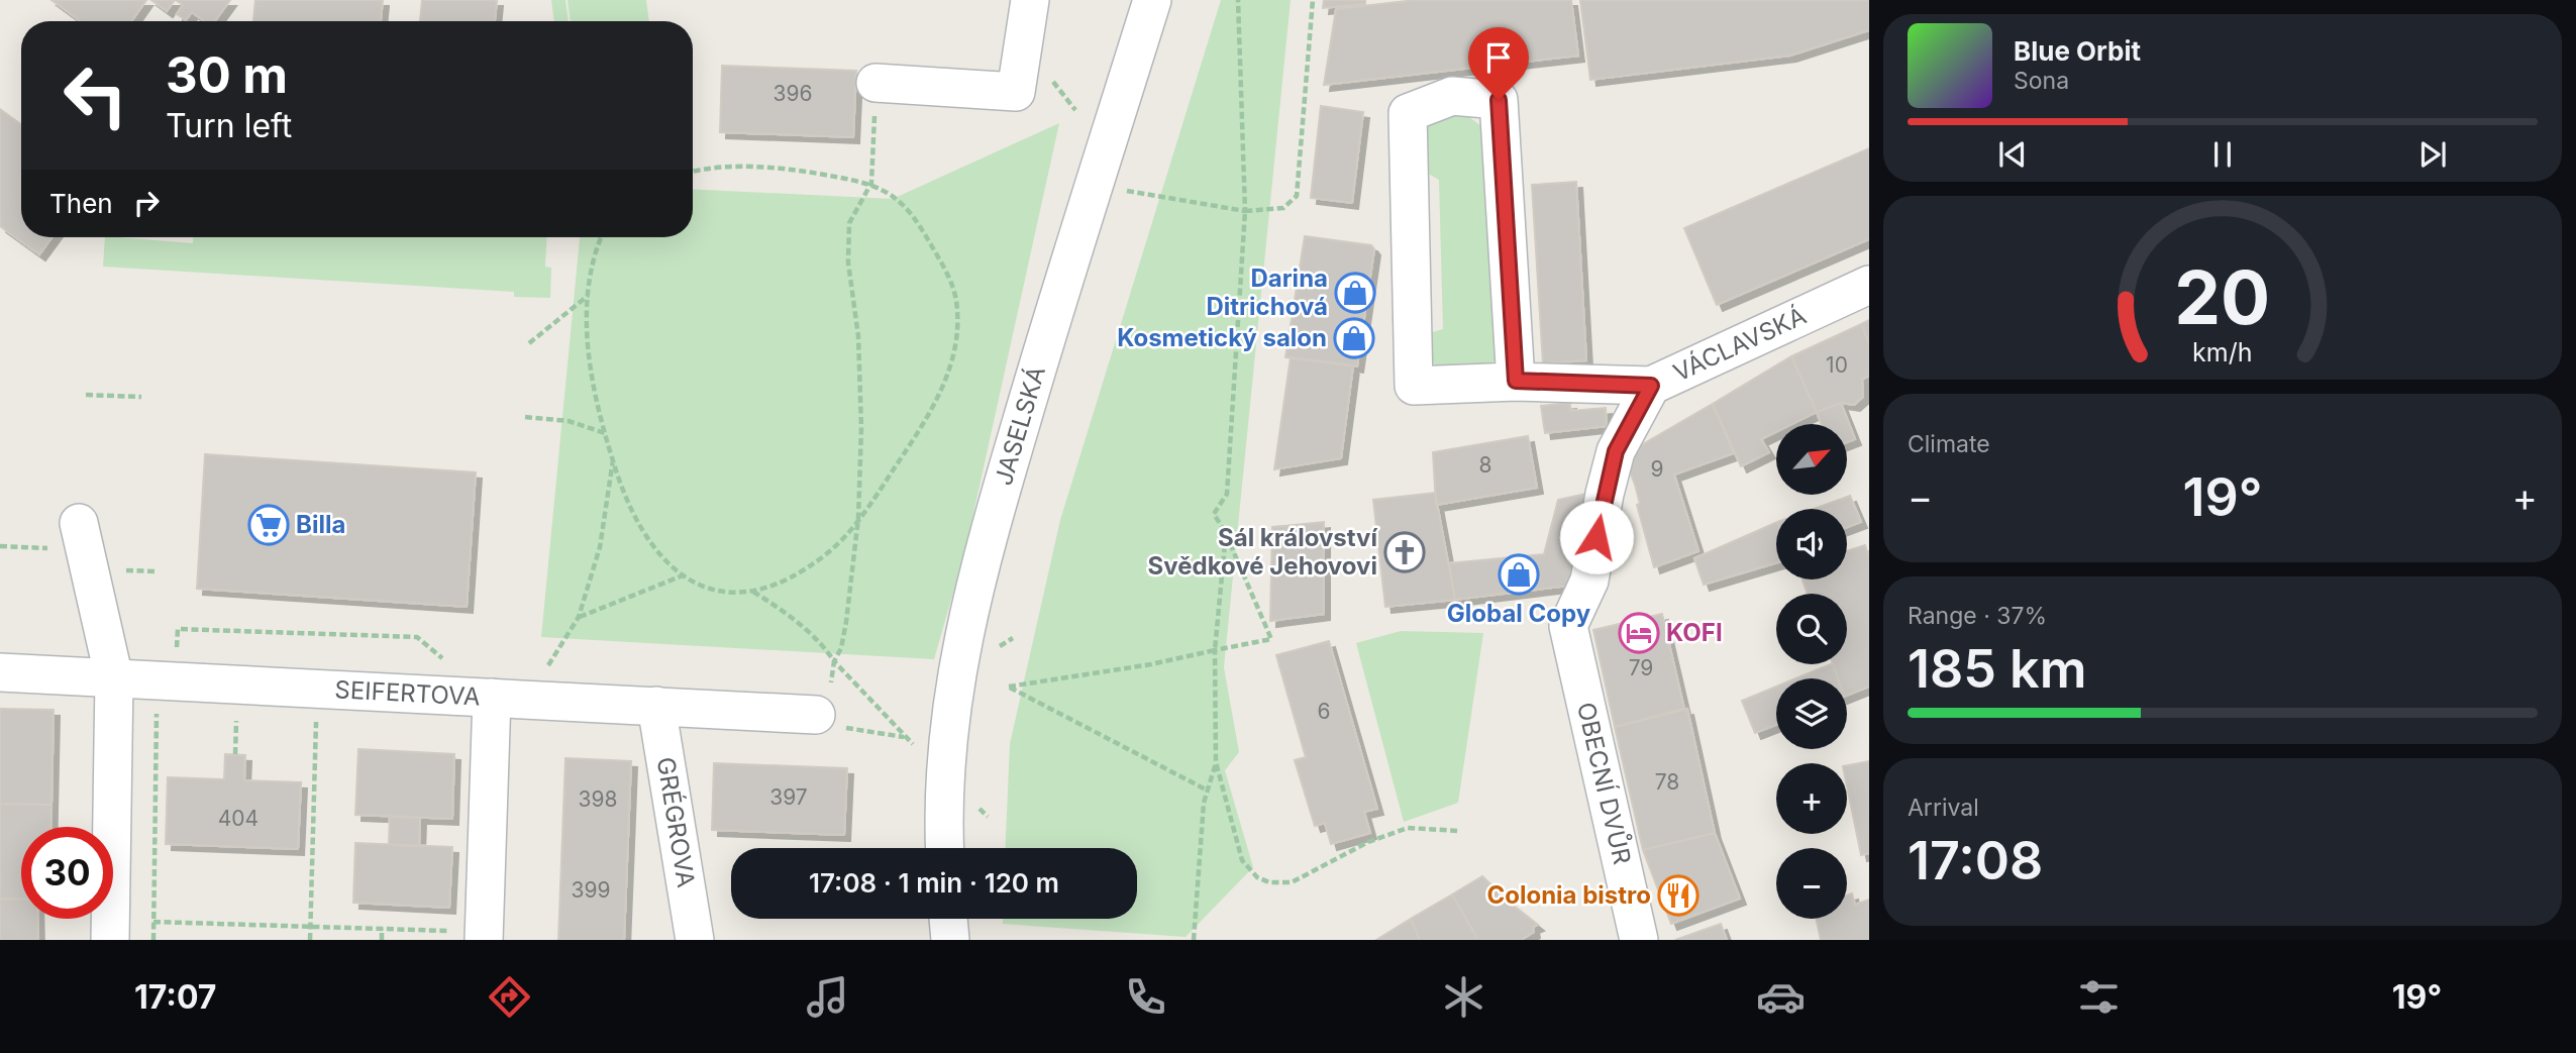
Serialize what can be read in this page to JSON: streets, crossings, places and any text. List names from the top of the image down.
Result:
{
  "streets": {
    "street": [
      "VÁCLAVSKÁ",
      "JASELSKÁ",
      "SEIFERTOVA",
      "OBECNÍ DVŮR",
      "GRÉGROVA"
    ]
  },
  "crossings": [
    ["VÁCLAVSKÁ", "OBECNÍ DVŮR"],
    ["SEIFERTOVA", "GRÉGROVA"]
  ],
  "places": {
    "shop": ["Darina Ditrichová", "Kosmetický salon", "Global Copy"],
    "supermarket": ["Billa"],
    "church": ["Sál království Svědkové Jehovovi"],
    "hotel": ["KOFI"],
    "restaurant": ["Colonia bistro"]
  },
  "house_numbers": [
    "396",
    "10",
    "8",
    "9",
    "79",
    "6",
    "78",
    "397",
    "398",
    "404",
    "399"
  ],
  "north": "top right",
  "page": {
    "turn": ["30 m", "Turn left"],
    "song": ["Blue Orbit", "Sona"],
    "then": "Then",
    "tile": [
      "Climate",
      ["Range · 37%", "185 km"],
      ["Arrival", "17:08"]
    ],
    "map_buttons": ["+", "−"],
    "heat": ["−", "19°", "+"],
    "limit": "30",
    "trip": "17:08 · 1 min · 120 m",
    "tabs": ["17:07", "19°"],
    "gauge": ["20", "km/h"]
  }
}
